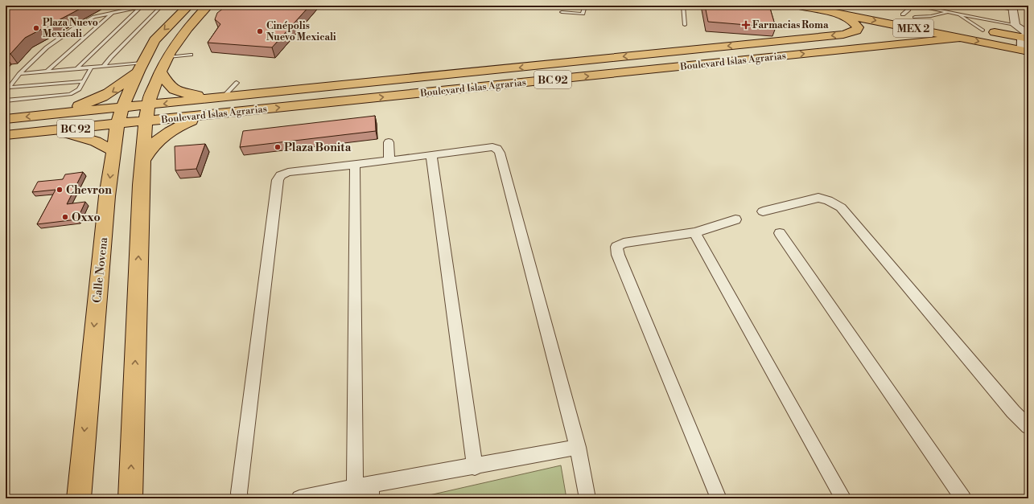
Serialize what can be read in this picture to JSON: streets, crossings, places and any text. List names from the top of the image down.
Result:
{
  "streets": {
    "main road": [
      "MEX 2",
      "Boulevard Islas Agrarias",
      "BC 92",
      "Calle Novena"
    ]
  },
  "crossings": [
    ["MEX 2", "Boulevard Islas Agrarias"],
    ["Boulevard Islas Agrarias", "Calle Novena"]
  ],
  "places": {
    "health": ["Farmacias Roma"],
    "other": [
      "Plaza Nuevo Mexicali",
      "Cinépolis Nuevo Mexicali",
      "Plaza Bonita",
      "Chevron",
      "Oxxo"
    ]
  }
}
